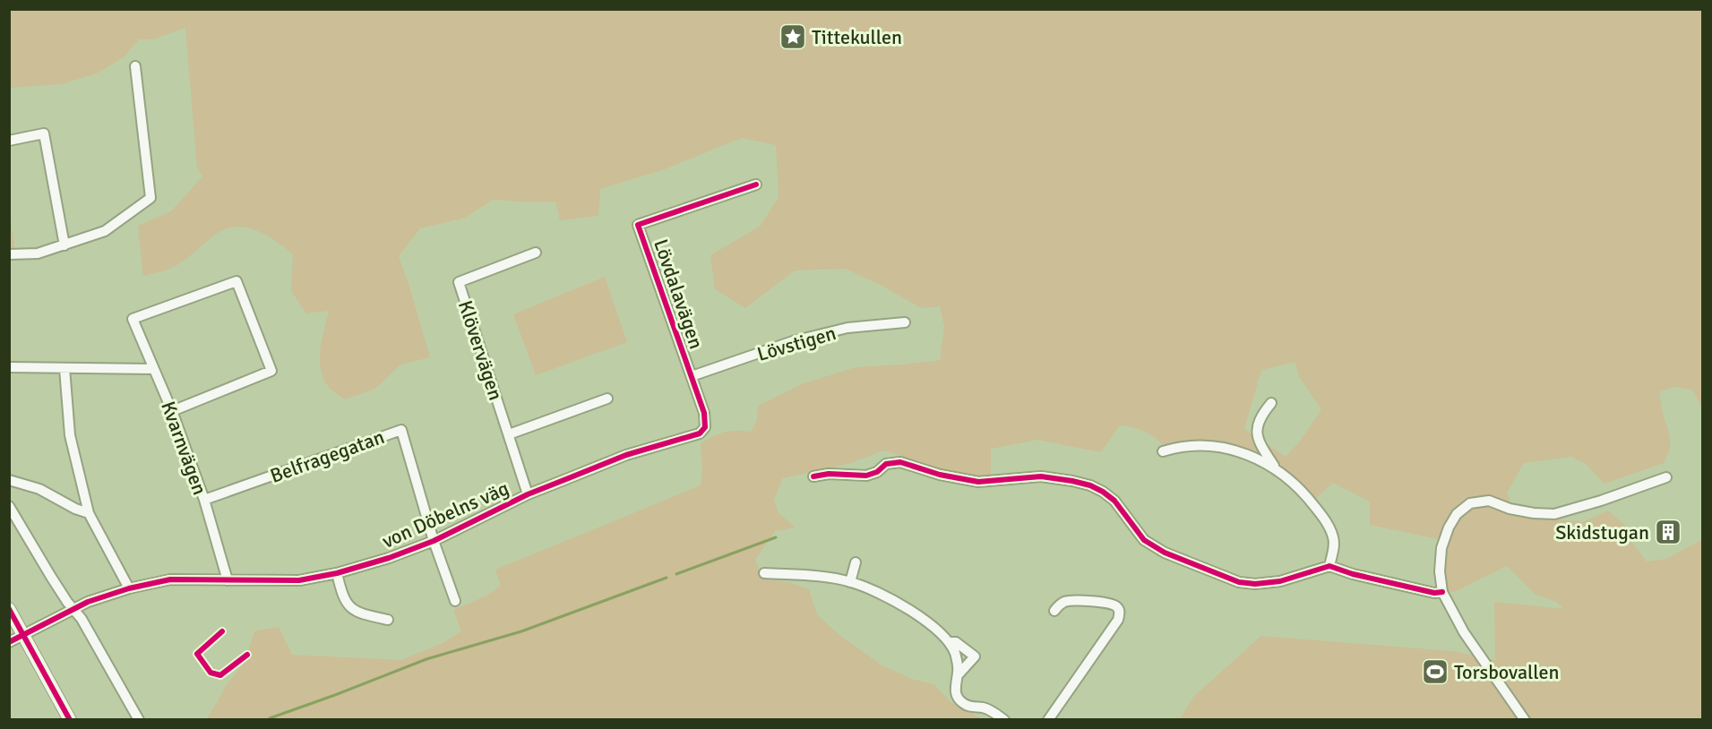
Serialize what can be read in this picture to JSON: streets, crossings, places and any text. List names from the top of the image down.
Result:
{
  "streets": {
    "street": [
      "Lövdalavägen",
      "Lövstigen",
      "Klövervägen",
      "Kvarnvägen",
      "Belfragegatan",
      "von Döbelns väg"
    ]
  },
  "crossings": [
    ["Lövdalavägen", "Lövstigen"],
    ["Lövdalavägen", "von Döbelns väg"],
    ["Klövervägen", "von Döbelns väg"],
    ["Kvarnvägen", "Belfragegatan"],
    ["Kvarnvägen", "von Döbelns väg"],
    ["Belfragegatan", "von Döbelns väg"]
  ],
  "places": {
    "place": ["Tittekullen"],
    "building": ["Skidstugan"],
    "sports": ["Torsbovallen"]
  }
}
